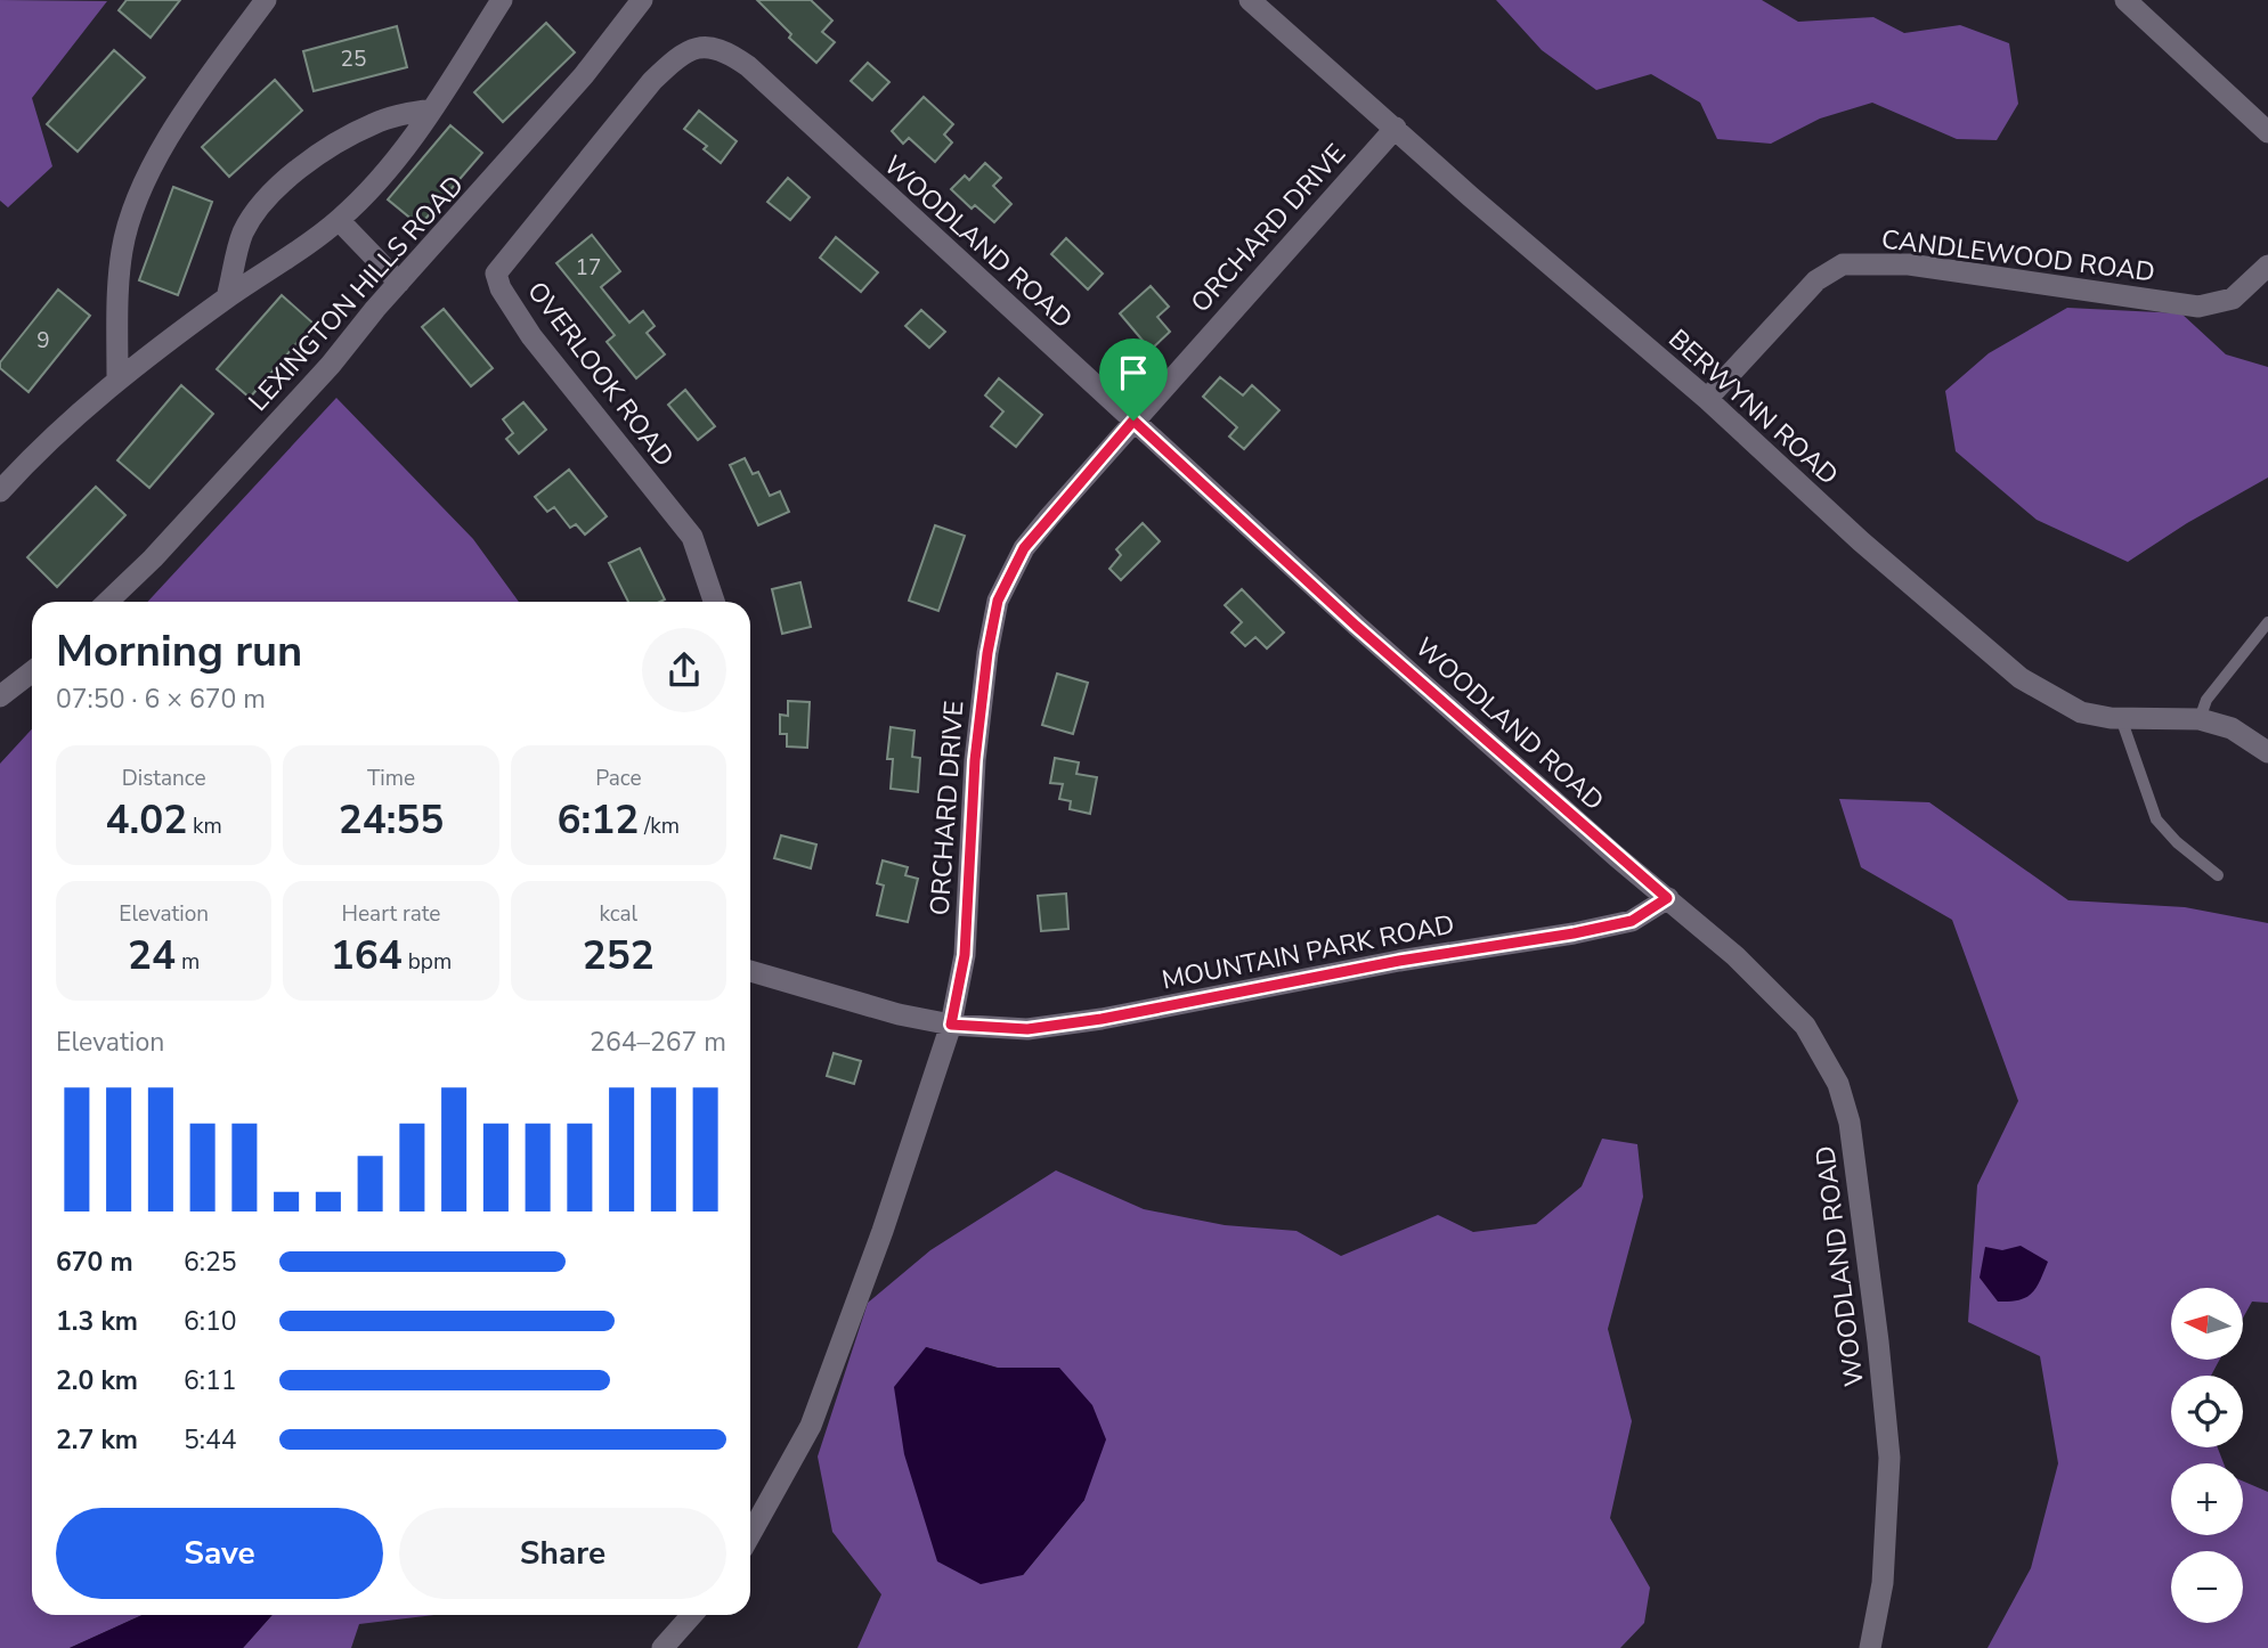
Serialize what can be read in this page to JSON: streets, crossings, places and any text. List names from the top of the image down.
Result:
{
  "streets": {
    "street": [
      "ORCHARD DRIVE",
      "WOODLAND ROAD",
      "CANDLEWOOD ROAD",
      "LEXINGTON HILLS ROAD",
      "OVERLOOK ROAD",
      "BERWYNN ROAD",
      "MOUNTAIN PARK ROAD"
    ]
  },
  "crossings": [
    ["ORCHARD DRIVE", "WOODLAND ROAD"],
    ["ORCHARD DRIVE", "BERWYNN ROAD"],
    ["ORCHARD DRIVE", "MOUNTAIN PARK ROAD"],
    ["WOODLAND ROAD", "OVERLOOK ROAD"],
    ["WOODLAND ROAD", "MOUNTAIN PARK ROAD"],
    ["CANDLEWOOD ROAD", "BERWYNN ROAD"]
  ],
  "house_numbers": ["25", "17", "9"],
  "north": "left",
  "page": {
    "heading": ["Morning run", "07:50 · 6 × 670 m"],
    "stats": [
      ["Distance", "4.02 km"],
      ["Time", "24:55"],
      ["Pace", "6:12 /km"],
      ["Elevation", "24 m"],
      ["Heart rate", "164 bpm"],
      ["kcal", "252"]
    ],
    "chart": ["Elevation", "264–267 m"],
    "list": [
      {
        "name": "670 m",
        "note": "6:25"
      },
      {
        "name": "1.3 km",
        "note": "6:10"
      },
      {
        "name": "2.0 km",
        "note": "6:11"
      },
      {
        "name": "2.7 km",
        "note": "5:44"
      }
    ],
    "map_buttons": ["+", "−"],
    "buttons": ["Save", "Share"]
  }
}
